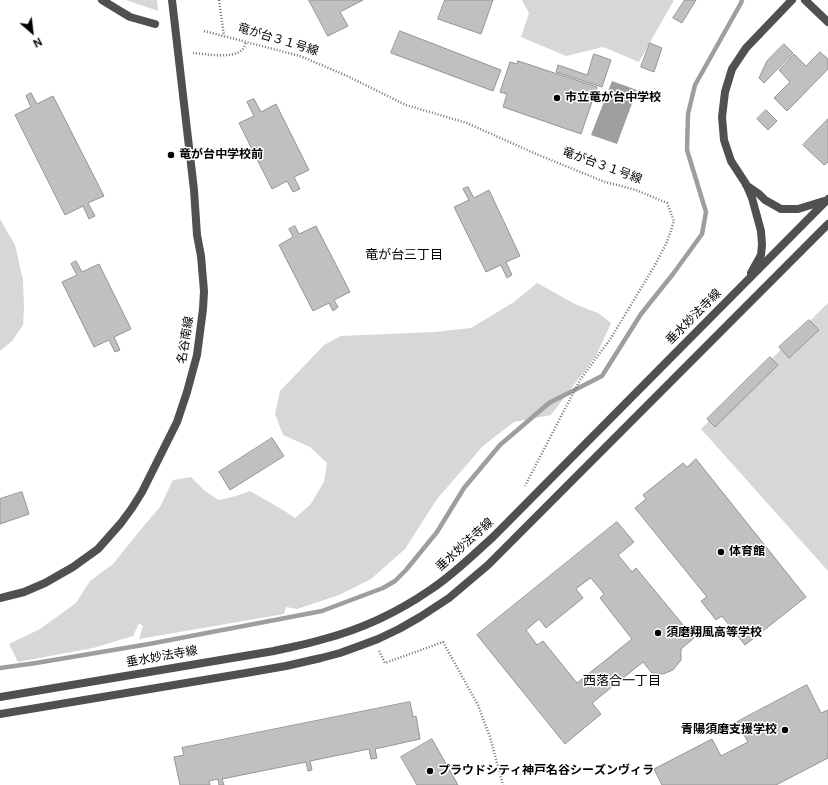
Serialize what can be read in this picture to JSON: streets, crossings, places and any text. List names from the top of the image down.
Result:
{
  "streets": {
    "street": ["垂水妙法寺線", "名谷南線"],
    "path": ["竜が台３１号線"]
  },
  "districts": ["竜が台三丁目", "西落合一丁目"],
  "places": [
    "市立竜が台中学校",
    "竜が台中学校前",
    "体育館",
    "須磨翔風高等学校",
    "青陽須磨支援学校",
    "プラウドシティ神戸名谷シーズンヴィラ"
  ],
  "north": "bottom right"
}
